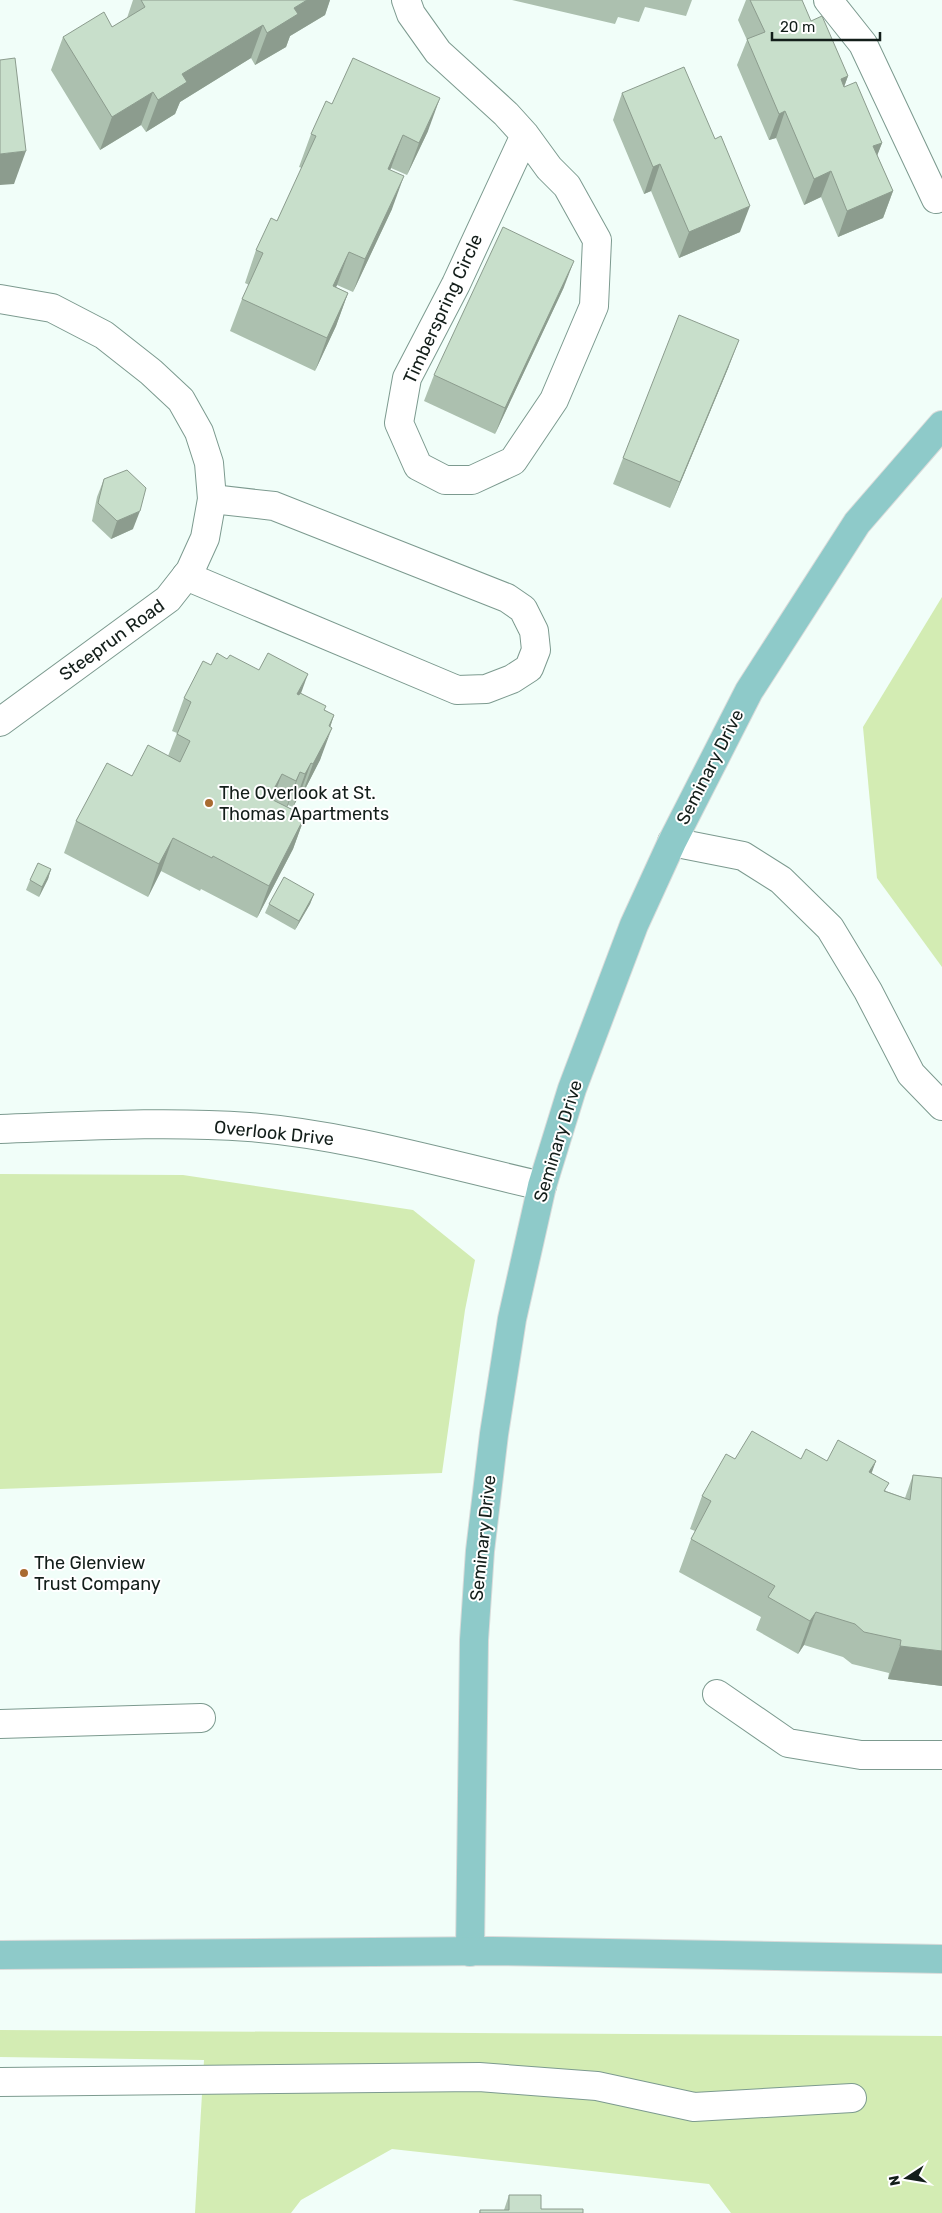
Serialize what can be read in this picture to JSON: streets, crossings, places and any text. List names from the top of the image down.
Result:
{
  "streets": {
    "main road": ["Seminary Drive"],
    "street": ["Timberspring Circle", "Steeprun Road", "Overlook Drive"]
  },
  "crossings": [
    ["Seminary Drive", "Overlook Drive"]
  ],
  "places": ["The Overlook at St. Thomas Apartments", "The Glenview Trust Company"],
  "scale_bar": "20 m",
  "north": "left"
}
